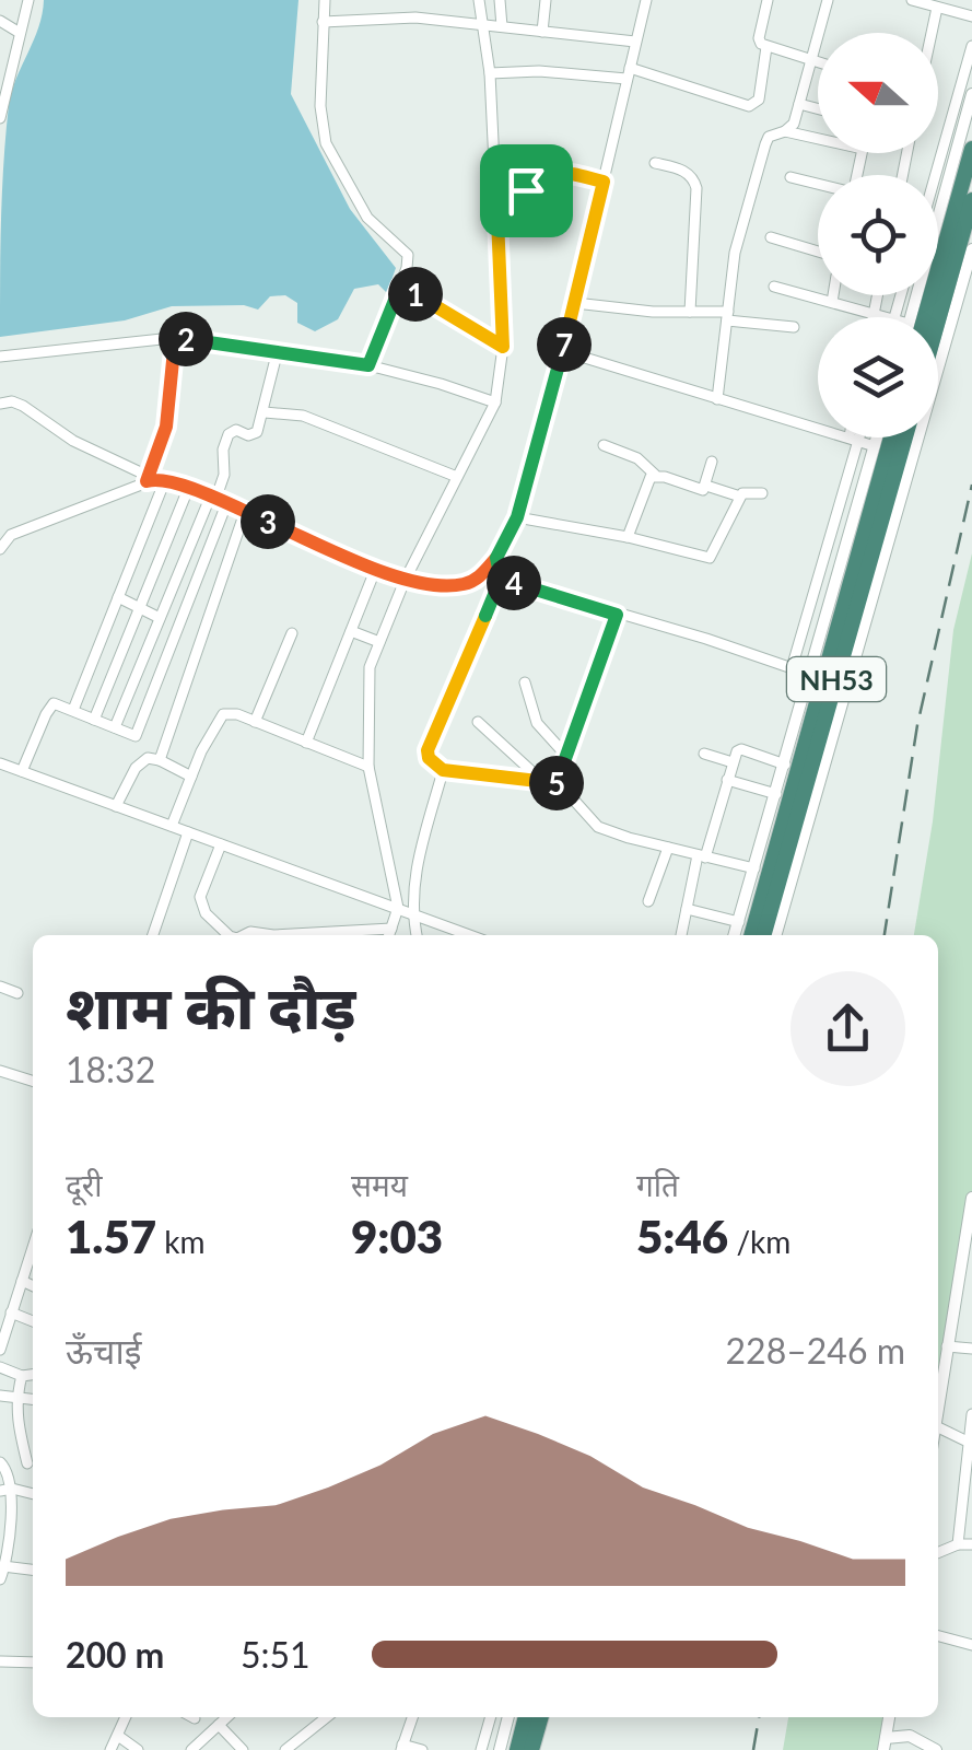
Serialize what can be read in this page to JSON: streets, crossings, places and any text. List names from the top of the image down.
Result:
{
  "streets": {
    "highway": ["NH53"]
  },
  "north": "left",
  "page": {
    "pins": [
      "1",
      "2",
      "7",
      "3",
      "4",
      "5"
    ],
    "heading": ["शाम की दौड़", "18:32"],
    "stats": [
      ["दूरी", "1.57 km"],
      ["समय", "9:03"],
      ["गति", "5:46 /km"]
    ],
    "chart": ["ऊँचाई", "228–246 m"],
    "list": [
      {
        "name": "200 m",
        "note": "5:51"
      }
    ]
  }
}
